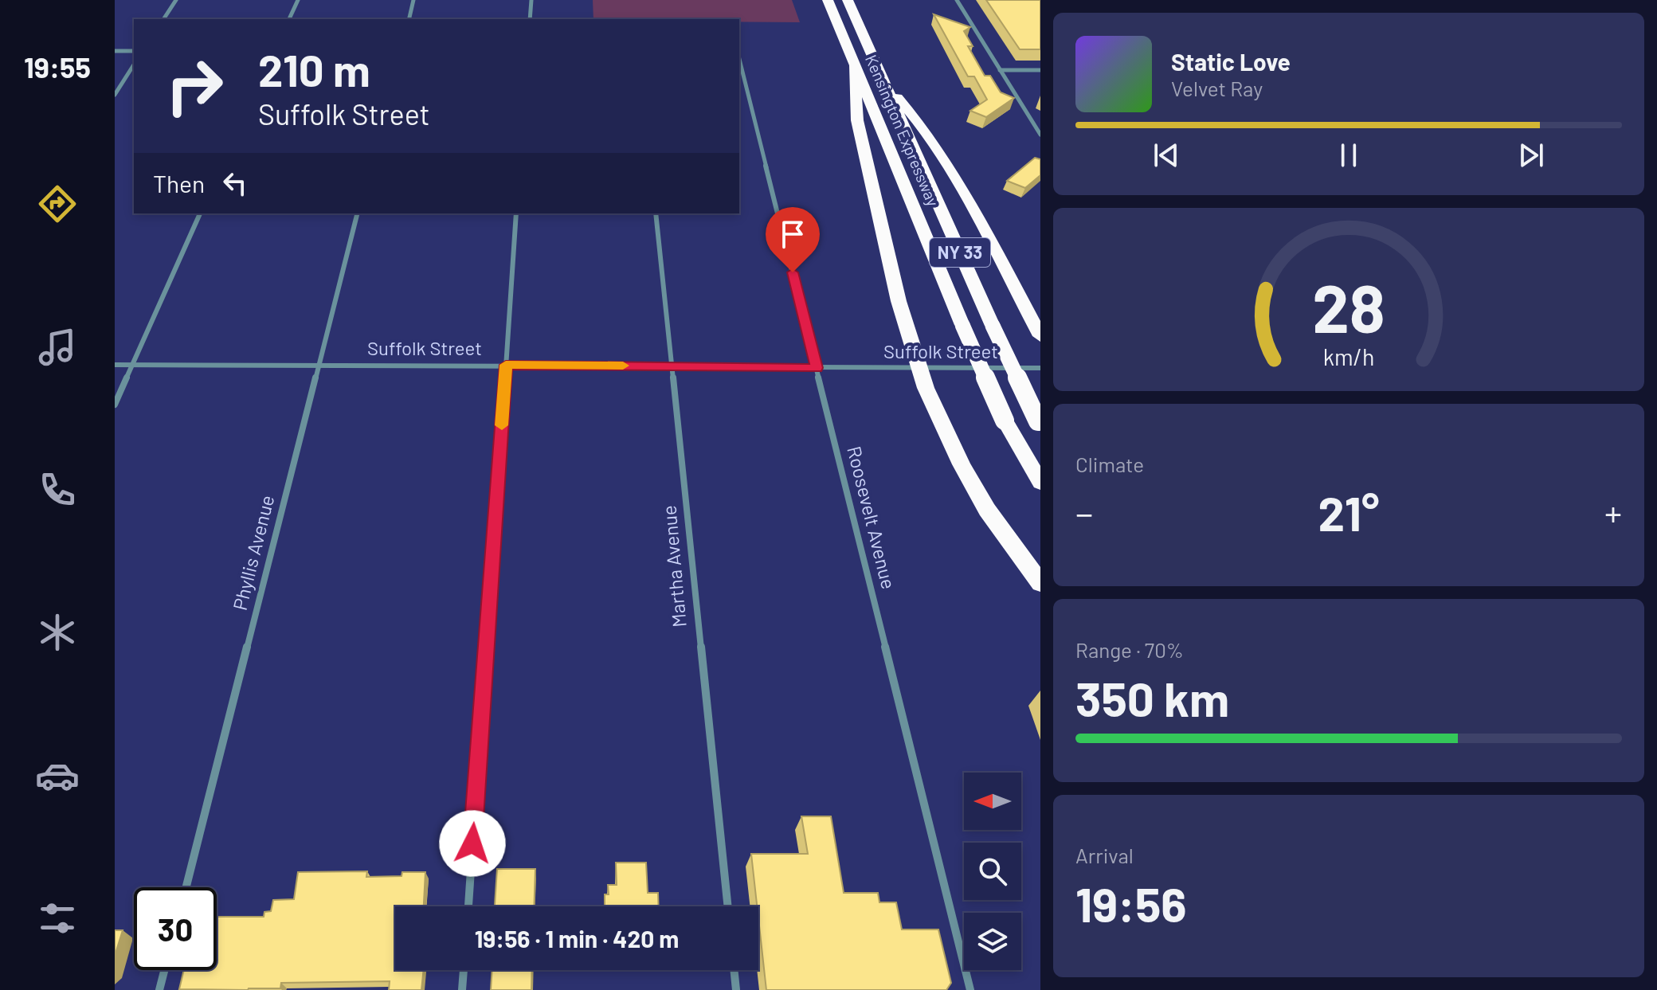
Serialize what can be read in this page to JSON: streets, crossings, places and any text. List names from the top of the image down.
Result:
{
  "streets": {
    "highway": ["Kensington Expressway", "NY 33"],
    "street": [
      "Suffolk Street",
      "Roosevelt Avenue",
      "Phyllis Avenue",
      "Martha Avenue"
    ]
  },
  "crossings": [
    ["Suffolk Street", "Roosevelt Avenue"],
    ["Suffolk Street", "Phyllis Avenue"],
    ["Suffolk Street", "Martha Avenue"]
  ],
  "north": "left",
  "page": {
    "tabs": "19:55",
    "turn": ["210 m", "Suffolk Street"],
    "song": ["Static Love", "Velvet Ray"],
    "then": "Then",
    "tile": [
      "Climate",
      ["Range · 70%", "350 km"],
      ["Arrival", "19:56"]
    ],
    "heat": ["−", "21°", "+"],
    "limit": "30",
    "trip": "19:56 · 1 min · 420 m",
    "gauge": ["28", "km/h"]
  }
}
